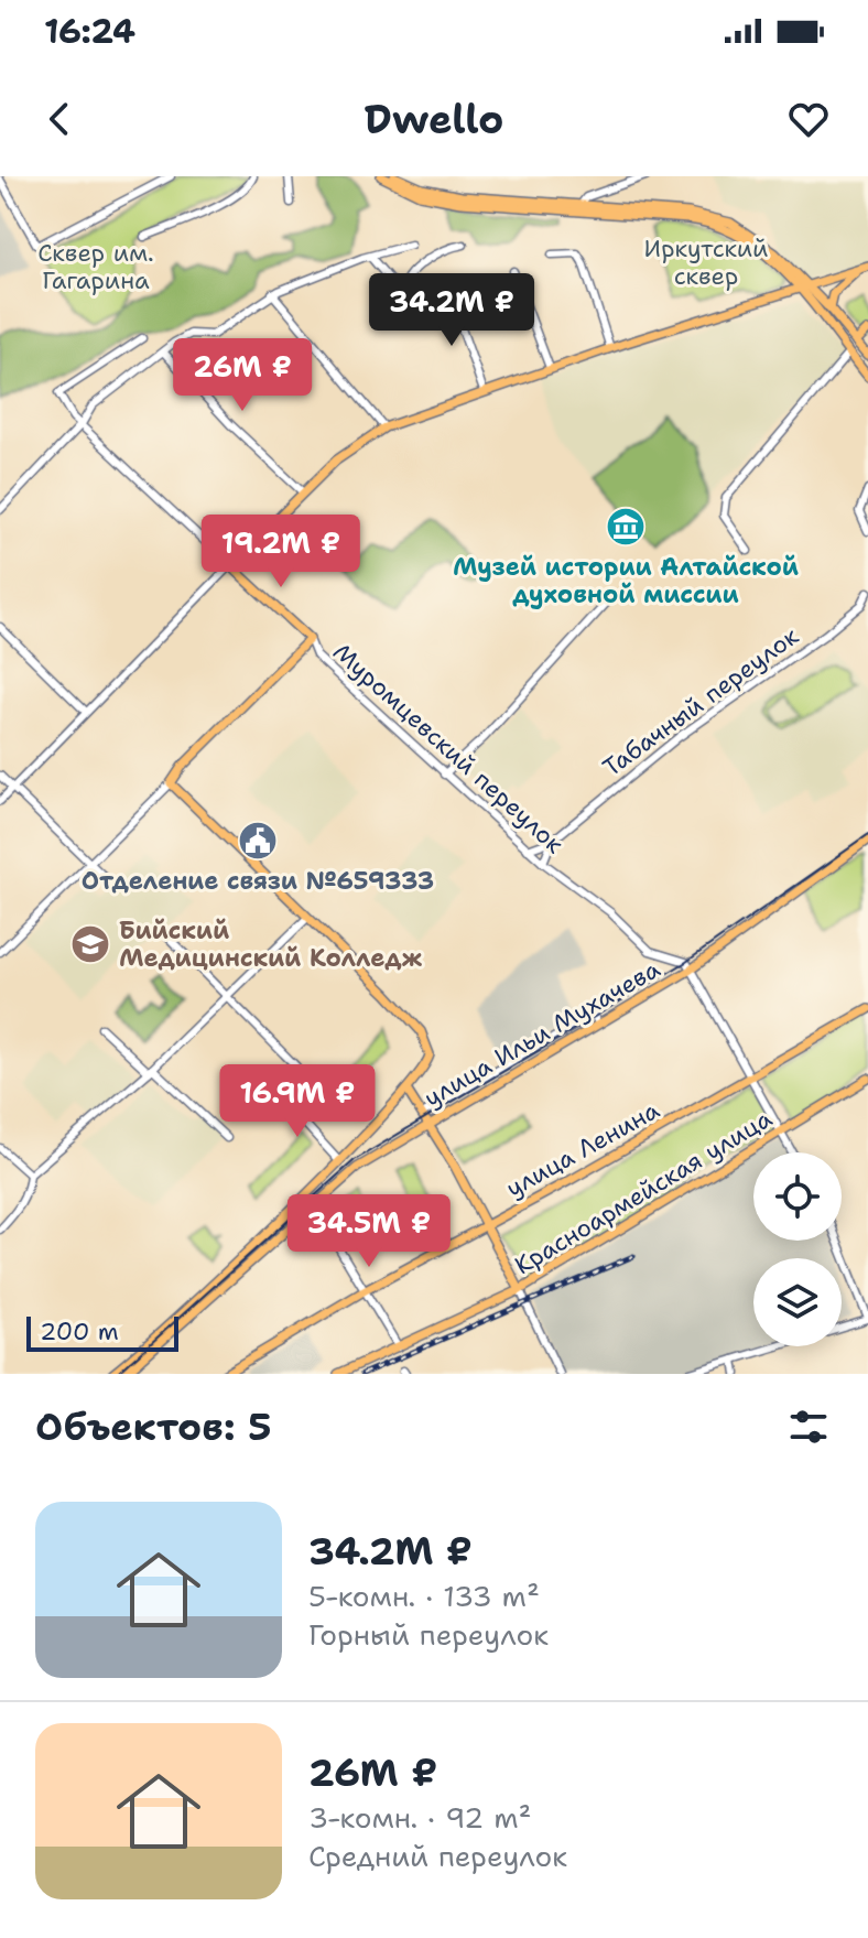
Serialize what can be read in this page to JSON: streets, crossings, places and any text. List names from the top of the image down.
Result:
{
  "streets": {
    "main road": [
      "Муромцевский переулок",
      "улица Ильи Мухачева",
      "улица Ленина",
      "Красноармейская улица"
    ],
    "street": ["Табачный переулок"]
  },
  "crossings": [
    ["Табачный переулок", "Муромцевский переулок"],
    ["Муромцевский переулок", "улица Ильи Мухачева"]
  ],
  "parks": ["Иркутский сквер", "Сквер им. Гагарина"],
  "places": {
    "museum": ["Музей истории Алтайской духовной миссии"],
    "public building": ["Отделение связи №659333"],
    "school or university": ["Бийский Медицинский Колледж"]
  },
  "scale_bar": "200 m",
  "page": {
    "status": "16:24",
    "header": "Dwello",
    "price": [
      "34.2M ₽",
      "26M ₽",
      "19.2M ₽",
      "16.9M ₽",
      "34.5M ₽"
    ],
    "scale": "200 m",
    "heading": "Объектов: 5",
    "list": [
      {
        "name": "34.2M ₽",
        "note": "5-комн. · 133 m² · Горный переулок"
      },
      {
        "name": "26M ₽",
        "note": "3-комн. · 92 m² · Средний переулок"
      }
    ]
  }
}
